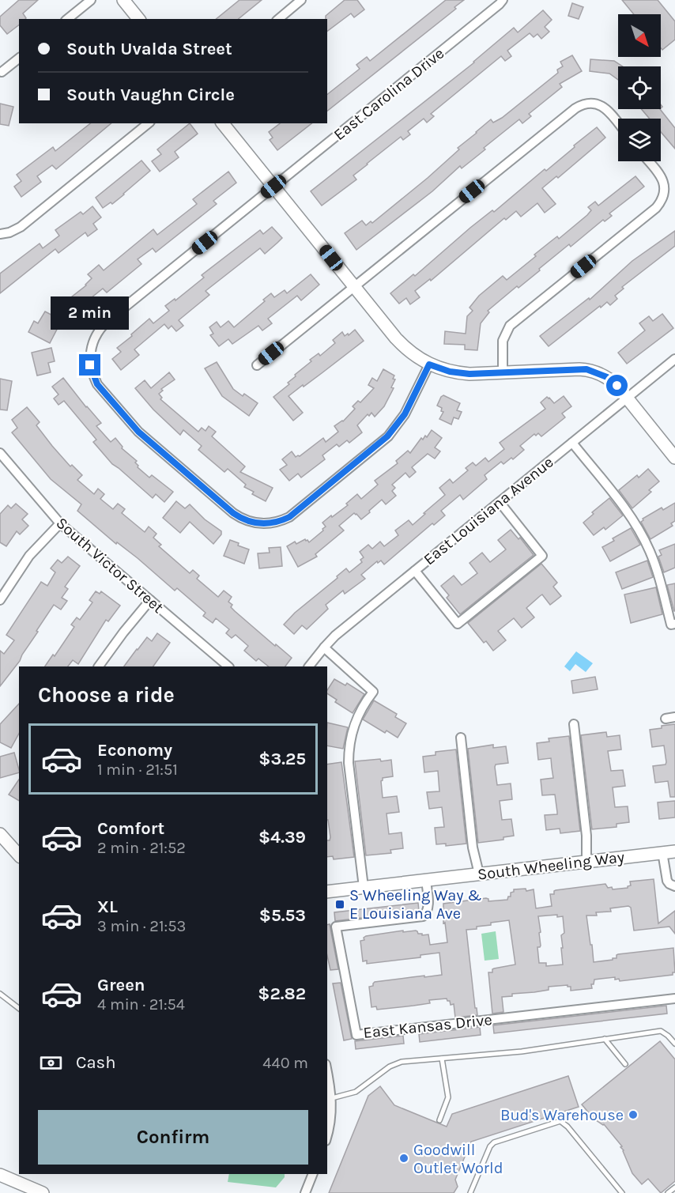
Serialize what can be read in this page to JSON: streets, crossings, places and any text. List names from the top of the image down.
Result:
{
  "streets": {
    "street": [
      "East Carolina Drive",
      "East Louisiana Avenue",
      "South Victor Street",
      "South Wheeling Way",
      "East Kansas Drive"
    ]
  },
  "crossings": [
    ["South Wheeling Way", "East Kansas Drive"]
  ],
  "places": {
    "transit": ["S Wheeling Way & E Louisiana Ave"],
    "other": ["Bud's Warehouse", "Goodwill Outlet World"]
  },
  "north": "bottom right",
  "page": {
    "banner": ["South Uvalda Street", "South Vaughn Circle"],
    "bubble": "2 min",
    "heading": "Choose a ride",
    "list": [
      {
        "name": "Economy",
        "note": "1 min · 21:51",
        "value": "$3.25"
      },
      {
        "name": "Comfort",
        "note": "2 min · 21:52",
        "value": "$4.39"
      },
      {
        "name": "XL",
        "note": "3 min · 21:53",
        "value": "$5.53"
      },
      {
        "name": "Green",
        "note": "4 min · 21:54",
        "value": "$2.82"
      }
    ],
    "pay": ["Cash", "440 m"],
    "buttons": "Confirm"
  }
}
